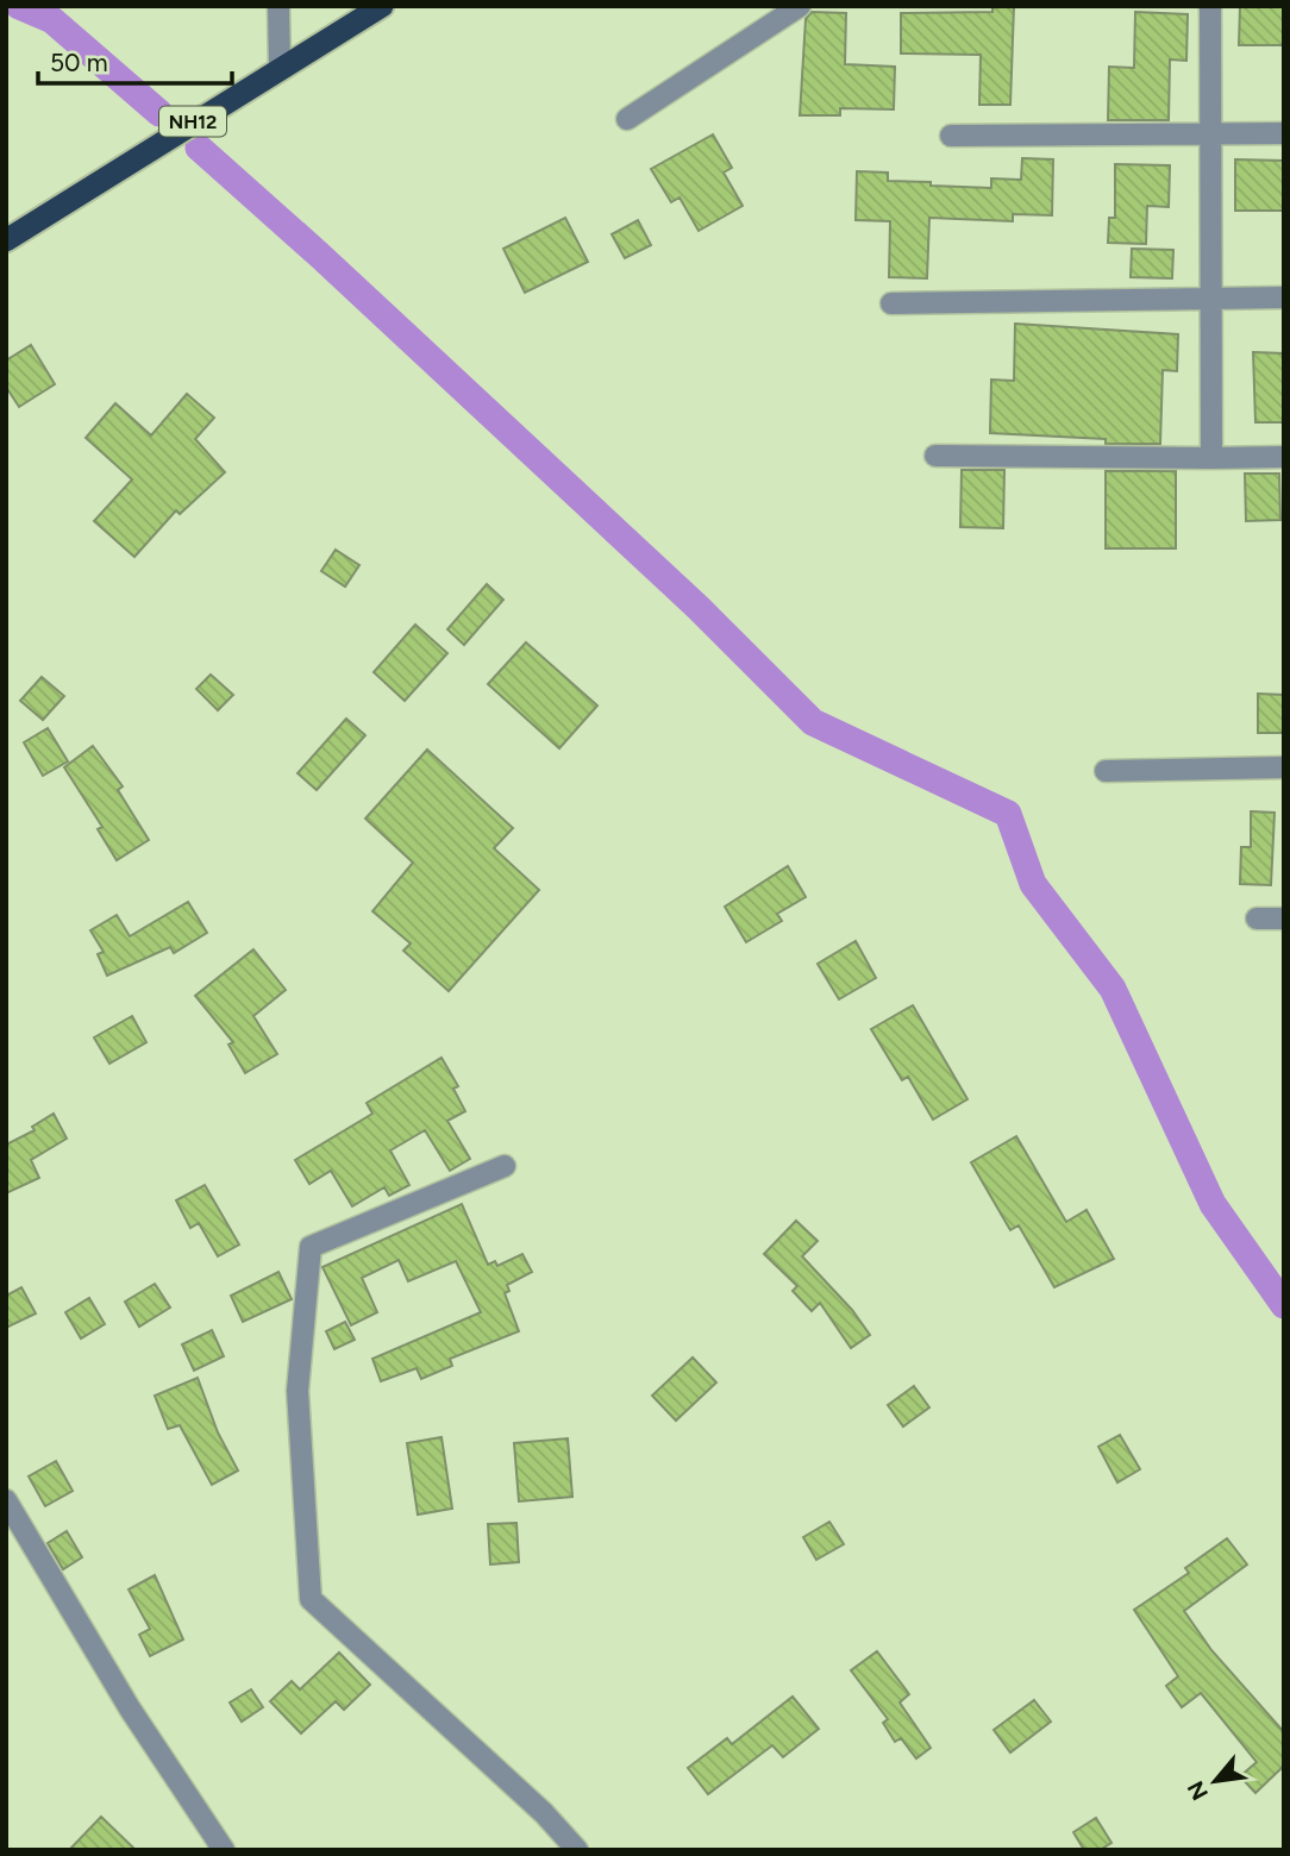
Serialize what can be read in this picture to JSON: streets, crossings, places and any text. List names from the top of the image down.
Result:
{
  "streets": {
    "highway": ["NH12"]
  },
  "scale_bar": "50 m",
  "north": "bottom left"
}
